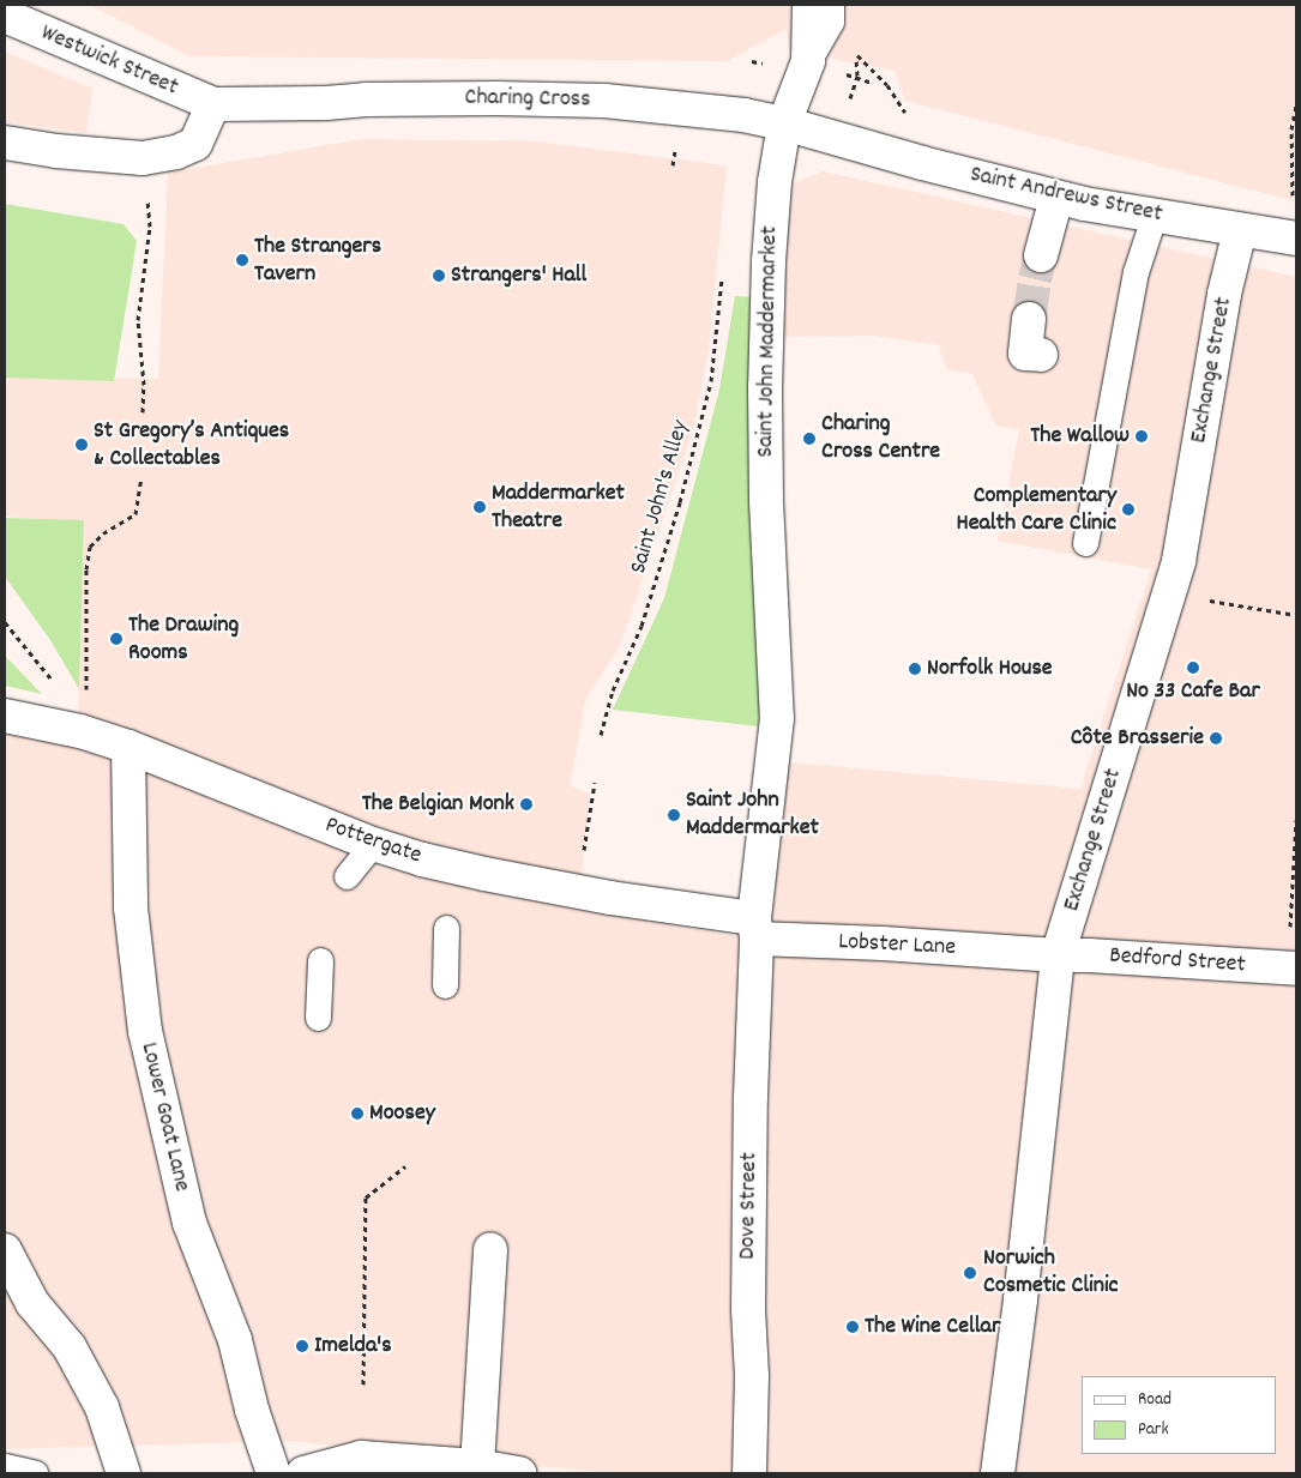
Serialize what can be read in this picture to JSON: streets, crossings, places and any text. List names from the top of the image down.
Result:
{
  "streets": {
    "street": [
      "Westwick Street",
      "Charing Cross",
      "Saint Andrews Street",
      "Saint John Maddermarket",
      "Exchange Street",
      "Pottergate",
      "Lobster Lane",
      "Bedford Street",
      "Lower Goat Lane",
      "Dove Street"
    ],
    "path": ["Saint John's Alley"]
  },
  "crossings": [
    ["Westwick Street", "Charing Cross"],
    ["Charing Cross", "Saint Andrews Street"],
    ["Charing Cross", "Saint John Maddermarket"],
    ["Saint Andrews Street", "Exchange Street"],
    ["Saint John Maddermarket", "Pottergate"],
    ["Saint John Maddermarket", "Lobster Lane"],
    ["Saint John Maddermarket", "Dove Street"],
    ["Exchange Street", "Lobster Lane"],
    ["Exchange Street", "Bedford Street"],
    ["Pottergate", "Lobster Lane"],
    ["Pottergate", "Lower Goat Lane"],
    ["Pottergate", "Dove Street"],
    ["Lobster Lane", "Bedford Street"],
    ["Lobster Lane", "Dove Street"]
  ],
  "places": [
    "The Strangers Tavern",
    "Strangers' Hall",
    "The Wallow",
    "Charing Cross Centre",
    "St Gregory’s Antiques & Collectables",
    "Maddermarket Theatre",
    "Complementary Health Care Clinic",
    "The Drawing Rooms",
    "No 33 Cafe Bar",
    "Norfolk House",
    "Côte Brasserie",
    "The Belgian Monk",
    "Saint John Maddermarket",
    "Moosey",
    "Norwich Cosmetic Clinic",
    "The Wine Cellar",
    "Imelda's"
  ],
  "legend": ["Road", "Park"]
}
